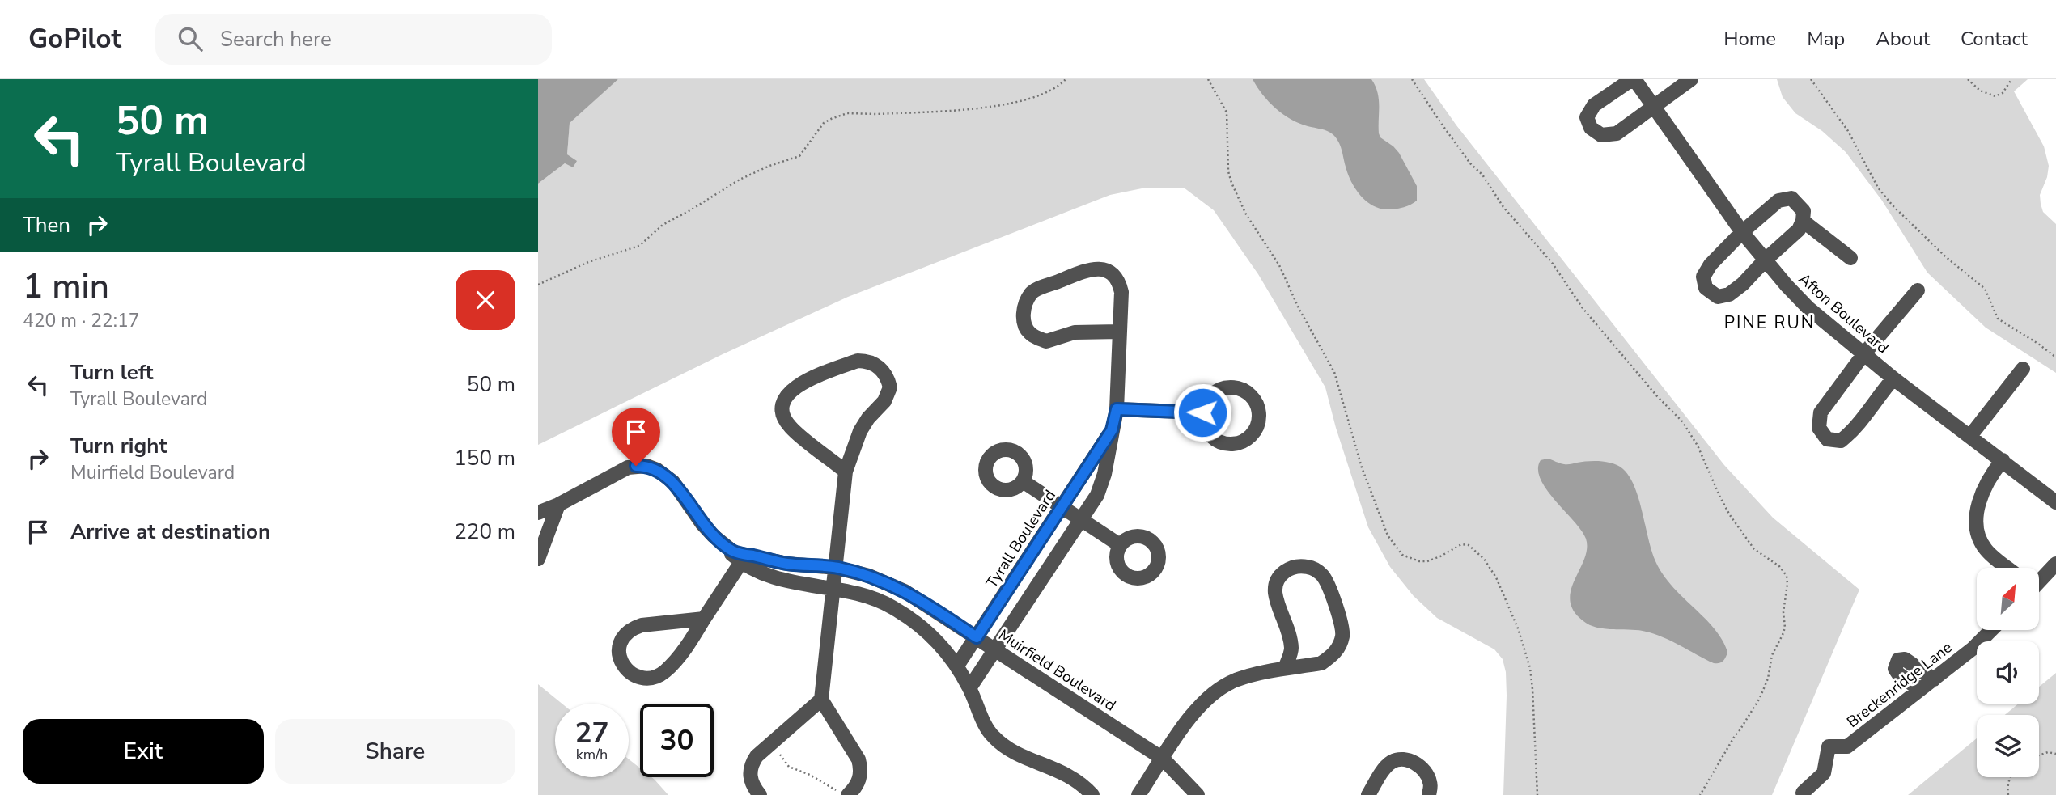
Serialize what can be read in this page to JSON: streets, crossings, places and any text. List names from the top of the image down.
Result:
{
  "streets": {
    "street": [
      "Afton Boulevard",
      "Tyrall Boulevard",
      "Muirfield Boulevard",
      "Breckenridge Lane"
    ]
  },
  "crossings": [
    ["Tyrall Boulevard", "Muirfield Boulevard"]
  ],
  "districts": ["PINE RUN"],
  "north": "top right",
  "page": {
    "header": "GoPilot",
    "search": "Search here",
    "nav": [
      "Home",
      "Map",
      "About",
      "Contact"
    ],
    "turn": ["50 m", "Tyrall Boulevard"],
    "then": "Then",
    "heading": ["1 min", "420 m · 22:17"],
    "list": [
      {
        "name": "Turn left",
        "note": "Tyrall Boulevard",
        "value": "50 m"
      },
      {
        "name": "Turn right",
        "note": "Muirfield Boulevard",
        "value": "150 m"
      },
      {
        "name": "Arrive at destination",
        "value": "220 m"
      }
    ],
    "speed": "27 km/h",
    "limit": "30",
    "buttons": ["Exit", "Share"]
  }
}
